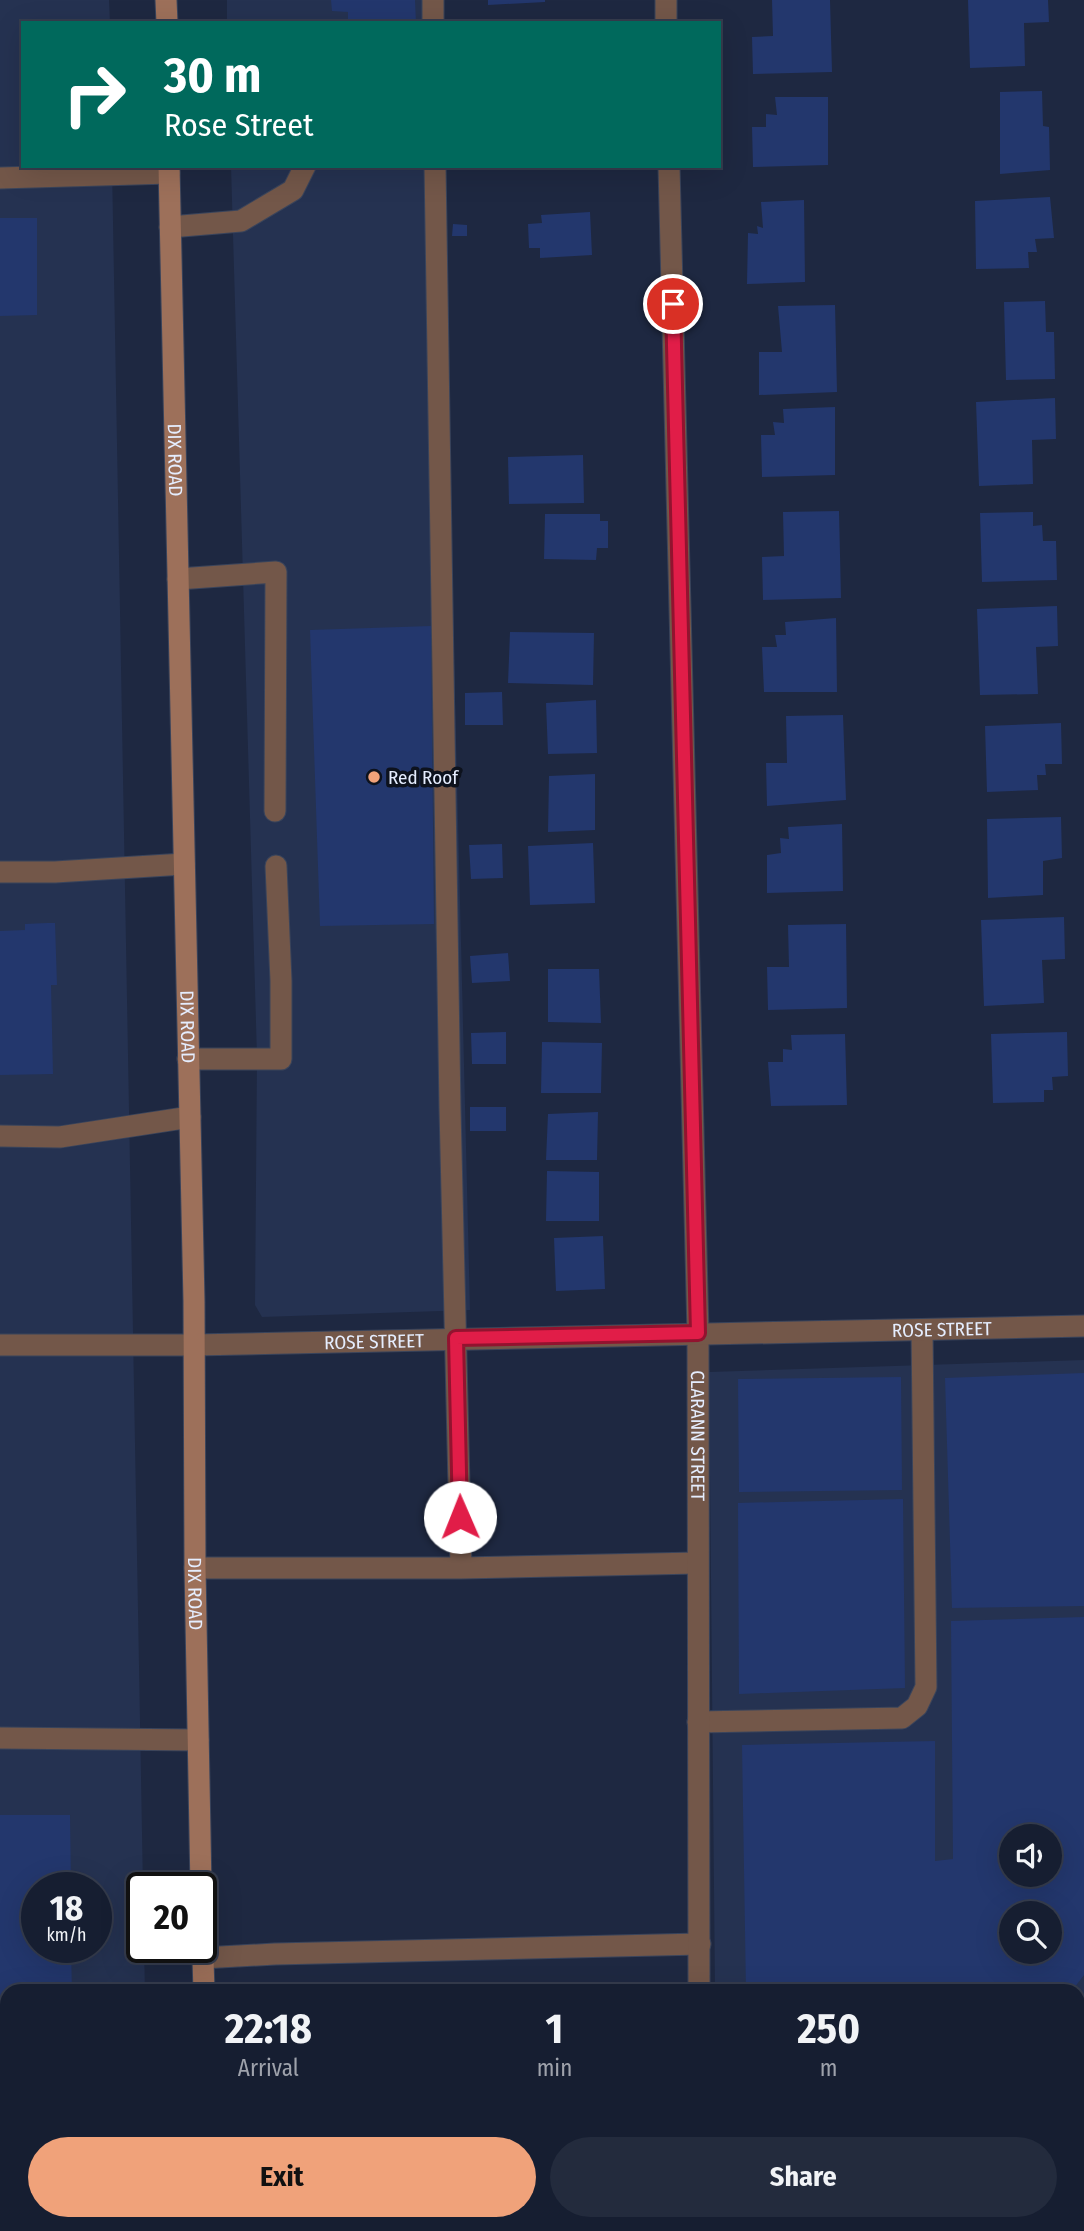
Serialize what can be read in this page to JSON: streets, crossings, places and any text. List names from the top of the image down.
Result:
{
  "streets": {
    "main road": ["DIX ROAD"],
    "street": ["ROSE STREET", "CLARANN STREET"]
  },
  "crossings": [
    ["DIX ROAD", "ROSE STREET"],
    ["ROSE STREET", "CLARANN STREET"]
  ],
  "places": ["Red Roof"],
  "page": {
    "turn": ["30 m", "Rose Street"],
    "speed": "18 km/h",
    "limit": "20",
    "eta": [
      "22:18",
      "Arrival",
      "1",
      "min",
      "250",
      "m"
    ],
    "buttons": ["Exit", "Share"]
  }
}
